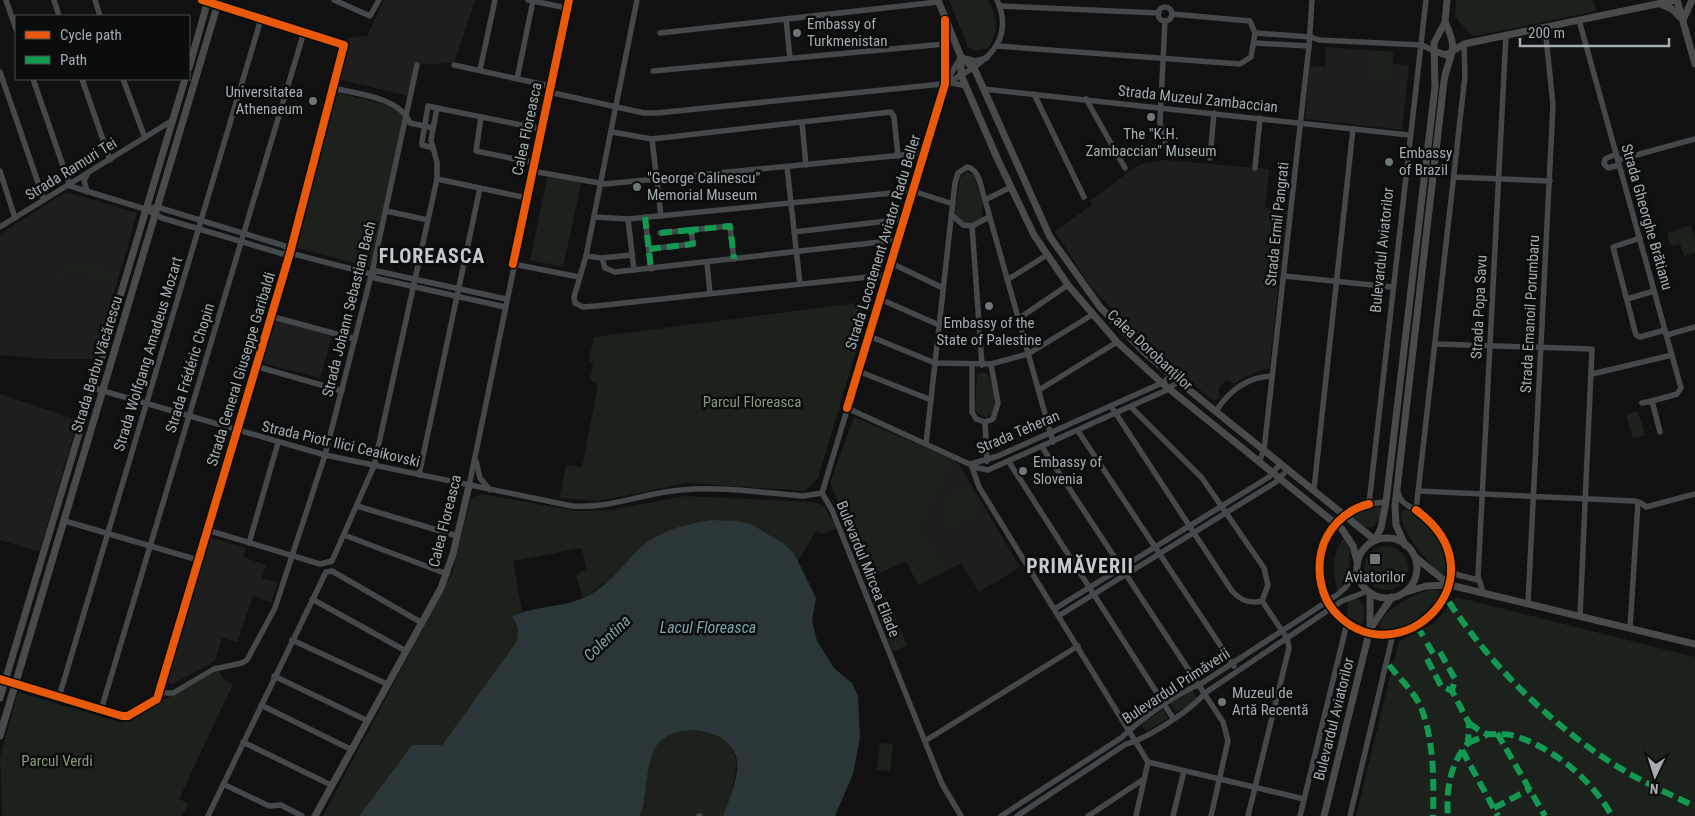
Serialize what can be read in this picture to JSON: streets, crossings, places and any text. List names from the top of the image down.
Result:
{
  "streets": {
    "main road": [
      "Calea Floreasca",
      "Bulevardul Aviatorilor",
      "Calea Dorobanților",
      "Strada Barbu Văcărescu"
    ],
    "street": [
      "Strada Muzeul Zambaccian",
      "Strada Ramuri Tei",
      "Strada Gheorghe Brătianu",
      "Strada Ermil Pangrati",
      "Strada Locotenent Aviator Radu Beller",
      "Strada Popa Savu",
      "Strada Johann Sebastian Bach",
      "Strada Emanoil Porumbaru",
      "Strada Wolfgang Amadeus Mozart",
      "Strada Frédéric Chopin",
      "Strada General Giuseppe Garibaldi",
      "Strada Teheran",
      "Strada Piotr Ilici Ceaikovski",
      "Bulevardul Mircea Eliade",
      "Bulevardul Primăverii"
    ]
  },
  "crossings": [
    ["Strada Muzeul Zambaccian", "Strada Ermil Pangrati"],
    ["Strada Muzeul Zambaccian", "Bulevardul Aviatorilor"],
    ["Strada Muzeul Zambaccian", "Calea Dorobanților"],
    ["Calea Floreasca", "Strada Piotr Ilici Ceaikovski"],
    ["Calea Floreasca", "Bulevardul Mircea Eliade"],
    ["Strada Ramuri Tei", "Strada Barbu Văcărescu"],
    ["Strada Ermil Pangrati", "Calea Dorobanților"],
    ["Strada Locotenent Aviator Radu Beller", "Calea Dorobanților"],
    ["Strada Locotenent Aviator Radu Beller", "Bulevardul Mircea Eliade"],
    ["Bulevardul Aviatorilor", "Calea Dorobanților"],
    ["Bulevardul Aviatorilor", "Bulevardul Primăverii"],
    ["Strada Johann Sebastian Bach", "Strada General Giuseppe Garibaldi"],
    ["Strada Johann Sebastian Bach", "Strada Piotr Ilici Ceaikovski"],
    ["Calea Dorobanților", "Strada Teheran"],
    ["Calea Dorobanților", "Bulevardul Primăverii"],
    ["Strada Wolfgang Amadeus Mozart", "Strada Piotr Ilici Ceaikovski"],
    ["Strada Barbu Văcărescu", "Strada Piotr Ilici Ceaikovski"],
    ["Strada Frédéric Chopin", "Strada General Giuseppe Garibaldi"],
    ["Strada Frédéric Chopin", "Strada Piotr Ilici Ceaikovski"],
    ["Strada General Giuseppe Garibaldi", "Strada Piotr Ilici Ceaikovski"],
    ["Strada Piotr Ilici Ceaikovski", "Bulevardul Mircea Eliade"]
  ],
  "districts": ["FLOREASCA", "PRIMĂVERII"],
  "water": ["Lacul Floreasca", "Colentina"],
  "parks": ["Parcul Floreasca", "Parcul Verdi"],
  "places": {
    "other": [
      "Embassy of Turkmenistan",
      "Universitatea Athenaeum",
      "The \"K.H. Zambaccian\" Museum",
      "Embassy of Brazil",
      "\"George Calinescu\" Memorial Museum",
      "Embassy of the State of Palestine",
      "Embassy of Slovenia",
      "Muzeul de Artă Recentă"
    ],
    "transit": ["Aviatorilor"]
  },
  "legend": ["Cycle path", "Path"],
  "scale_bar": "200 m",
  "north": "bottom"
}
